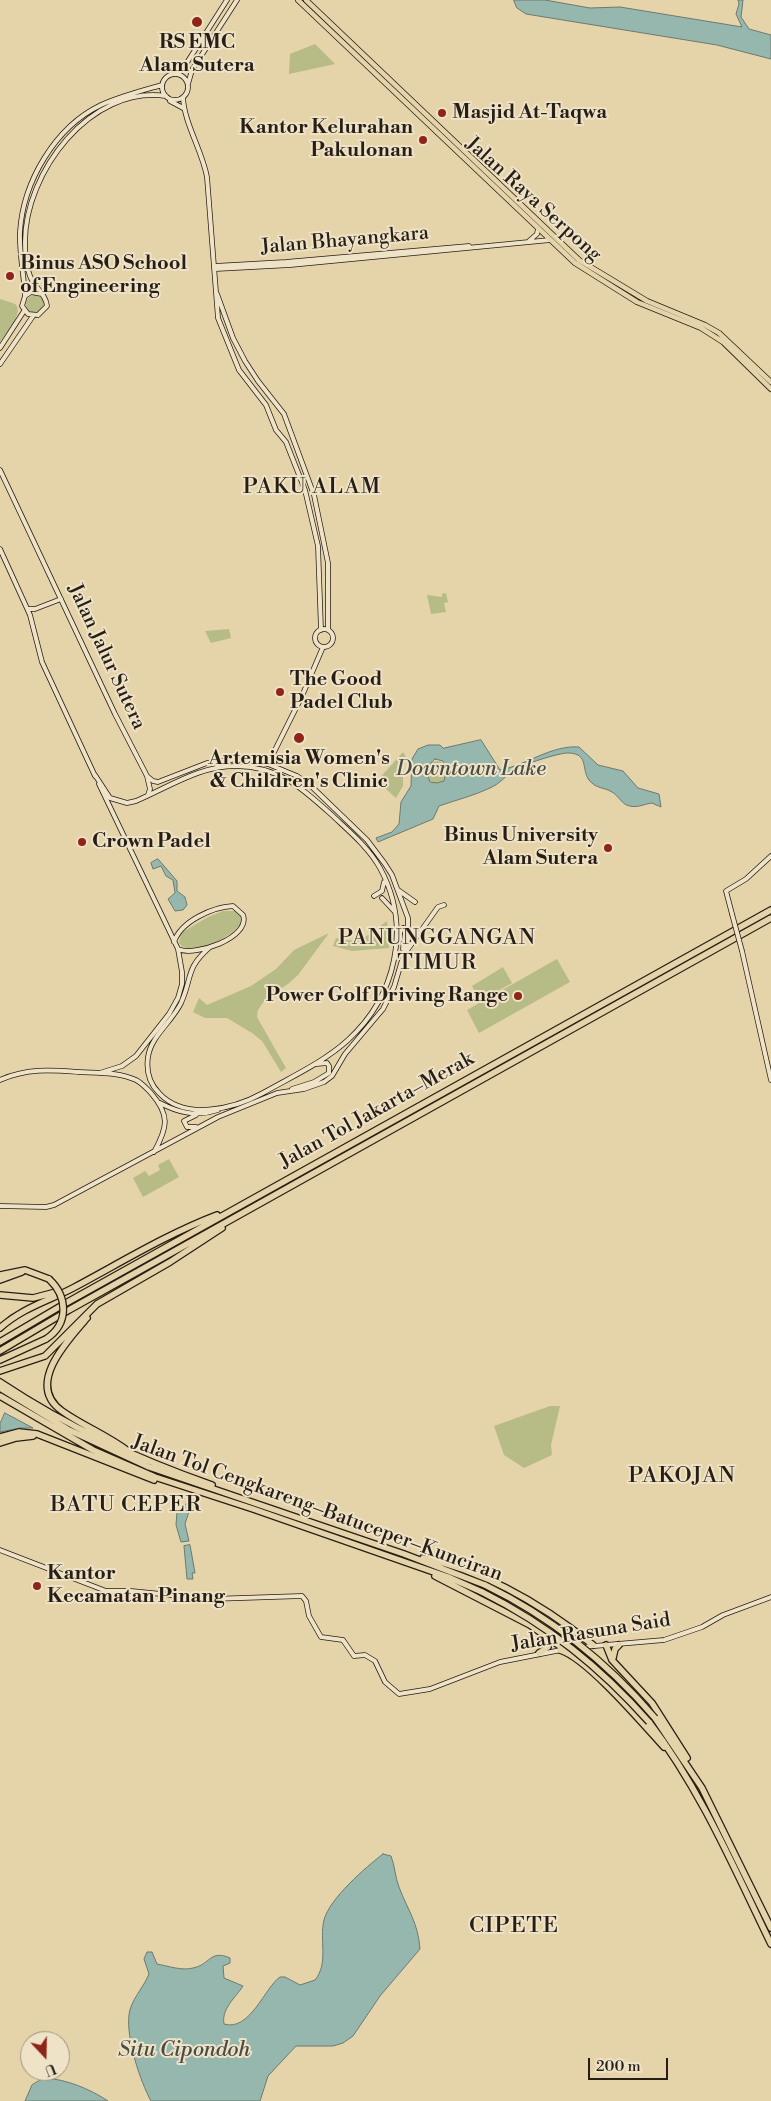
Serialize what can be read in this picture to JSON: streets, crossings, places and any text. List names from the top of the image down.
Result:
{
  "streets": {
    "highway": ["Jalan Tol Jakarta–Merak", "Jalan Tol Cengkareng–Batuceper–Kunciran"],
    "main road": [
      "Jalan Raya Serpong",
      "Jalan Bhayangkara",
      "Jalan Jalur Sutera",
      "Jalan Rasuna Said"
    ]
  },
  "crossings": [
    ["Jalan Raya Serpong", "Jalan Bhayangkara"]
  ],
  "districts": [
    "PAKU ALAM",
    "PANUNGGANGAN TIMUR",
    "PAKOJAN",
    "BATU CEPER",
    "CIPETE"
  ],
  "water": ["Downtown Lake", "Situ Cipondoh"],
  "places": [
    "RS EMC Alam Sutera",
    "Masjid At-Taqwa",
    "Kantor Kelurahan Pakulonan",
    "Binus ASO School of Engineering",
    "The Good Padel Club",
    "Artemisia Women's & Children's Clinic",
    "Crown Padel",
    "Binus University Alam Sutera",
    "Power Golf Driving Range",
    "Kantor Kecamatan Pinang"
  ],
  "scale_bar": "200 m",
  "north": "bottom"
}
